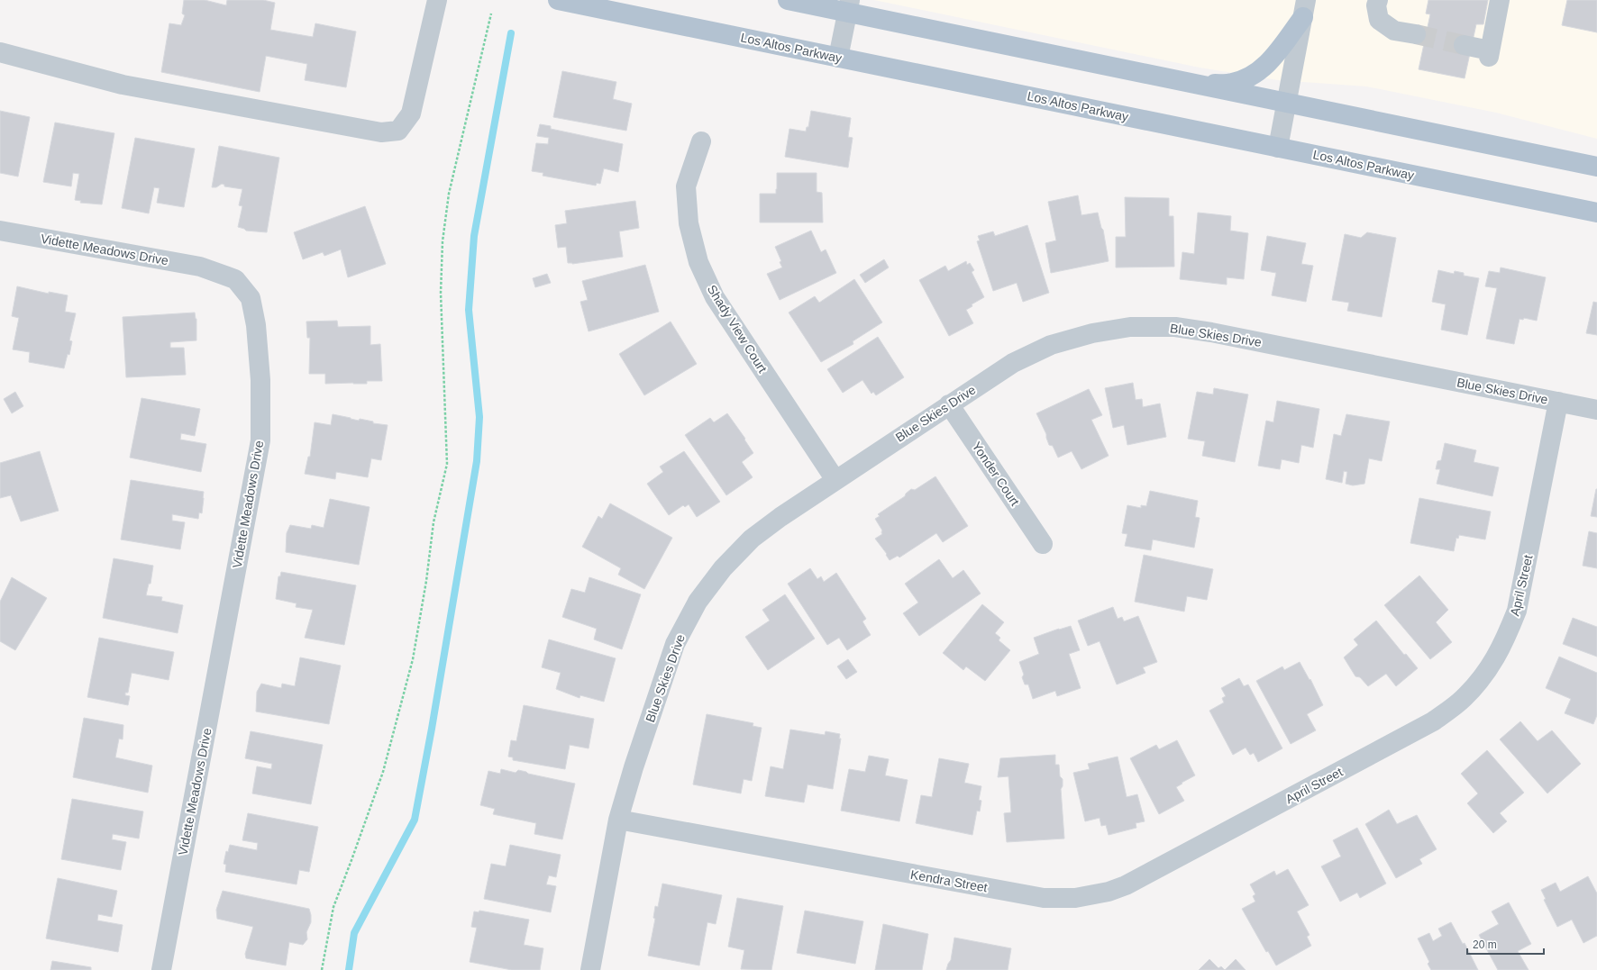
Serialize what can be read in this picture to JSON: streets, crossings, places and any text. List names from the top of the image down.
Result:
{
  "streets": {
    "main road": ["Los Altos Parkway"],
    "street": [
      "Vidette Meadows Drive",
      "Shady View Court",
      "Blue Skies Drive",
      "Yonder Court",
      "April Street",
      "Kendra Street"
    ]
  },
  "crossings": [
    ["Shady View Court", "Blue Skies Drive"],
    ["Blue Skies Drive", "Yonder Court"],
    ["Blue Skies Drive", "April Street"],
    ["Blue Skies Drive", "Kendra Street"],
    ["April Street", "Kendra Street"]
  ],
  "scale_bar": "20 m"
}
